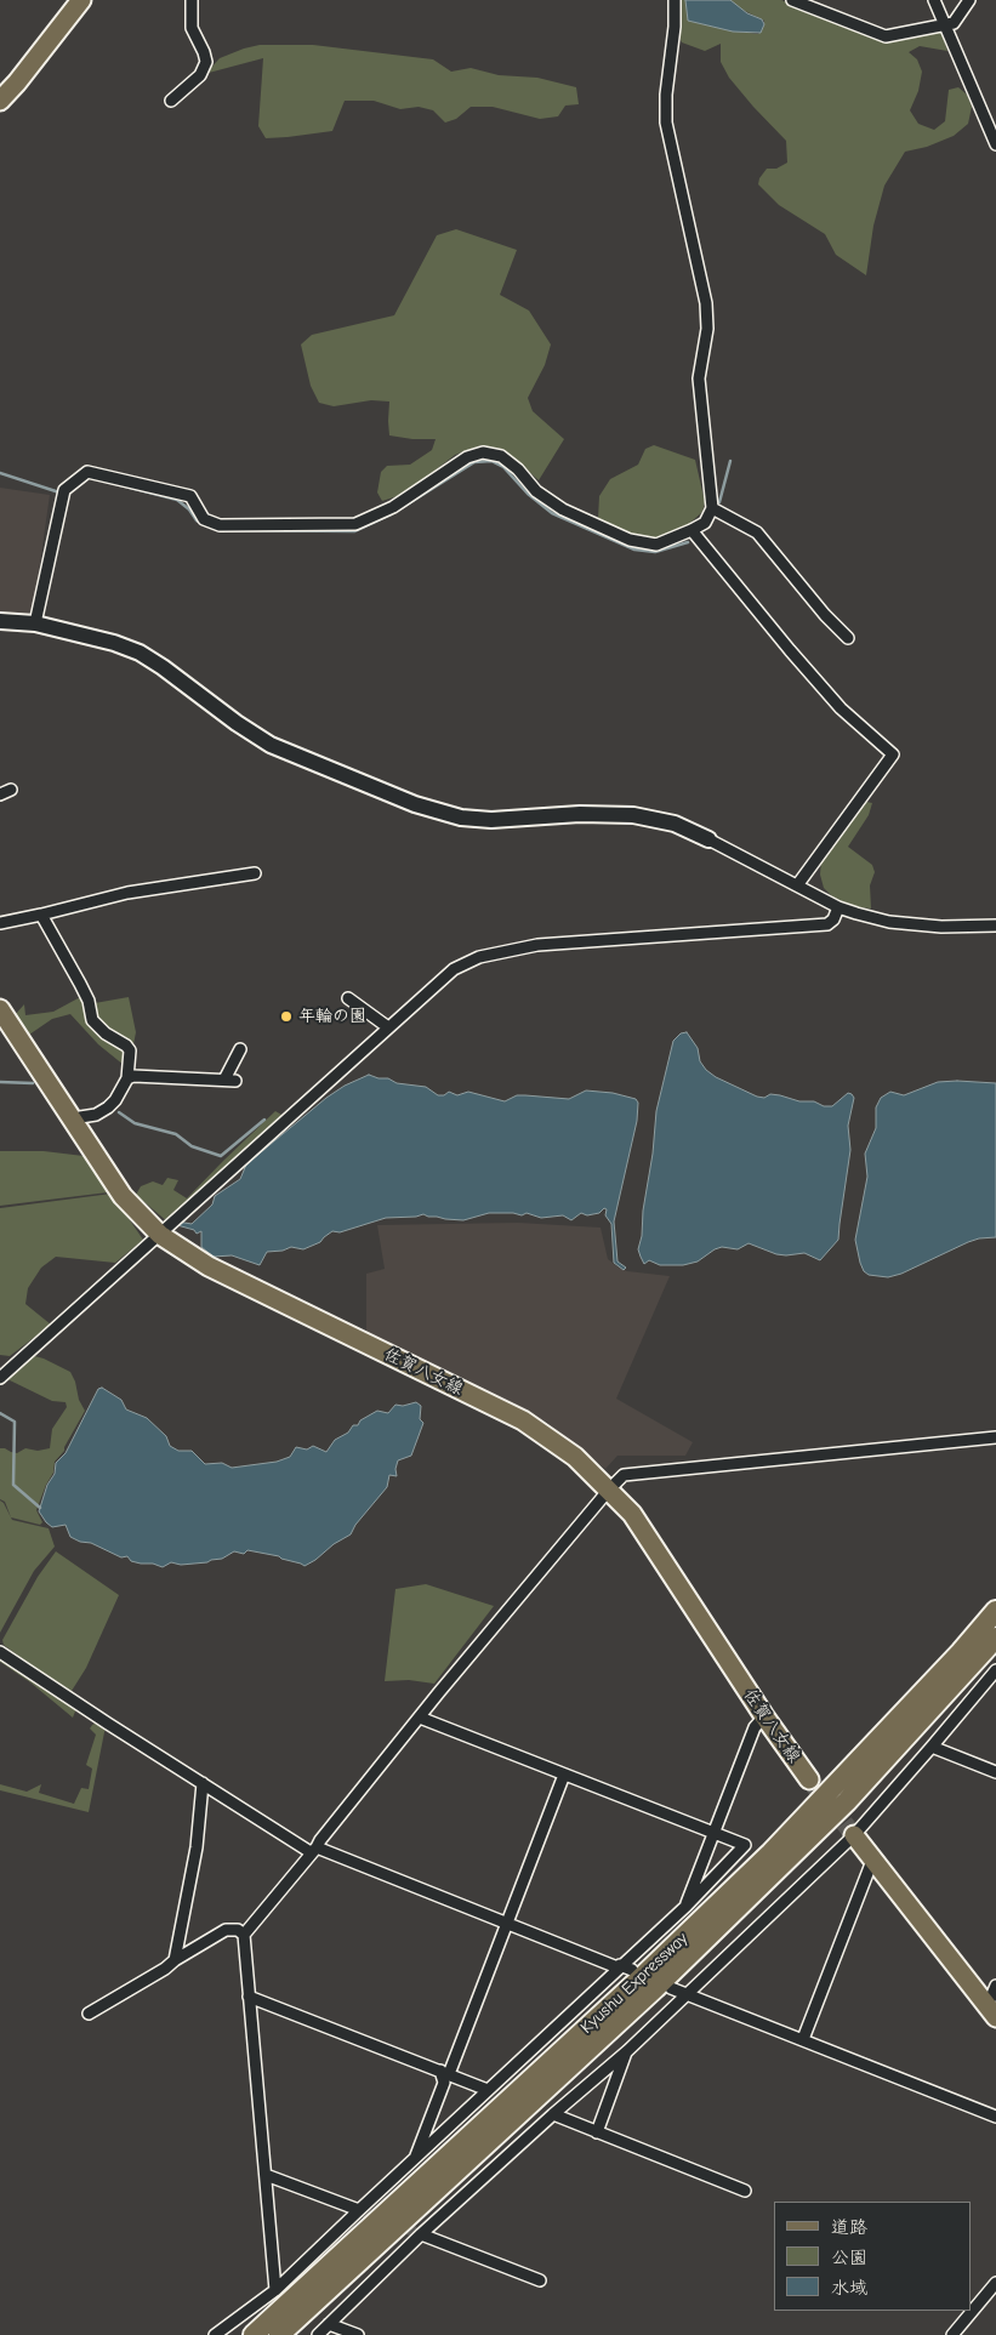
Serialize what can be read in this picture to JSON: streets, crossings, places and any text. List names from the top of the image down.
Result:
{
  "streets": {
    "highway": ["Kyushu Expressway"],
    "main road": ["佐賀八女線"]
  },
  "places": ["年輪の園"],
  "legend": ["道路", "公園", "水域"]
}
